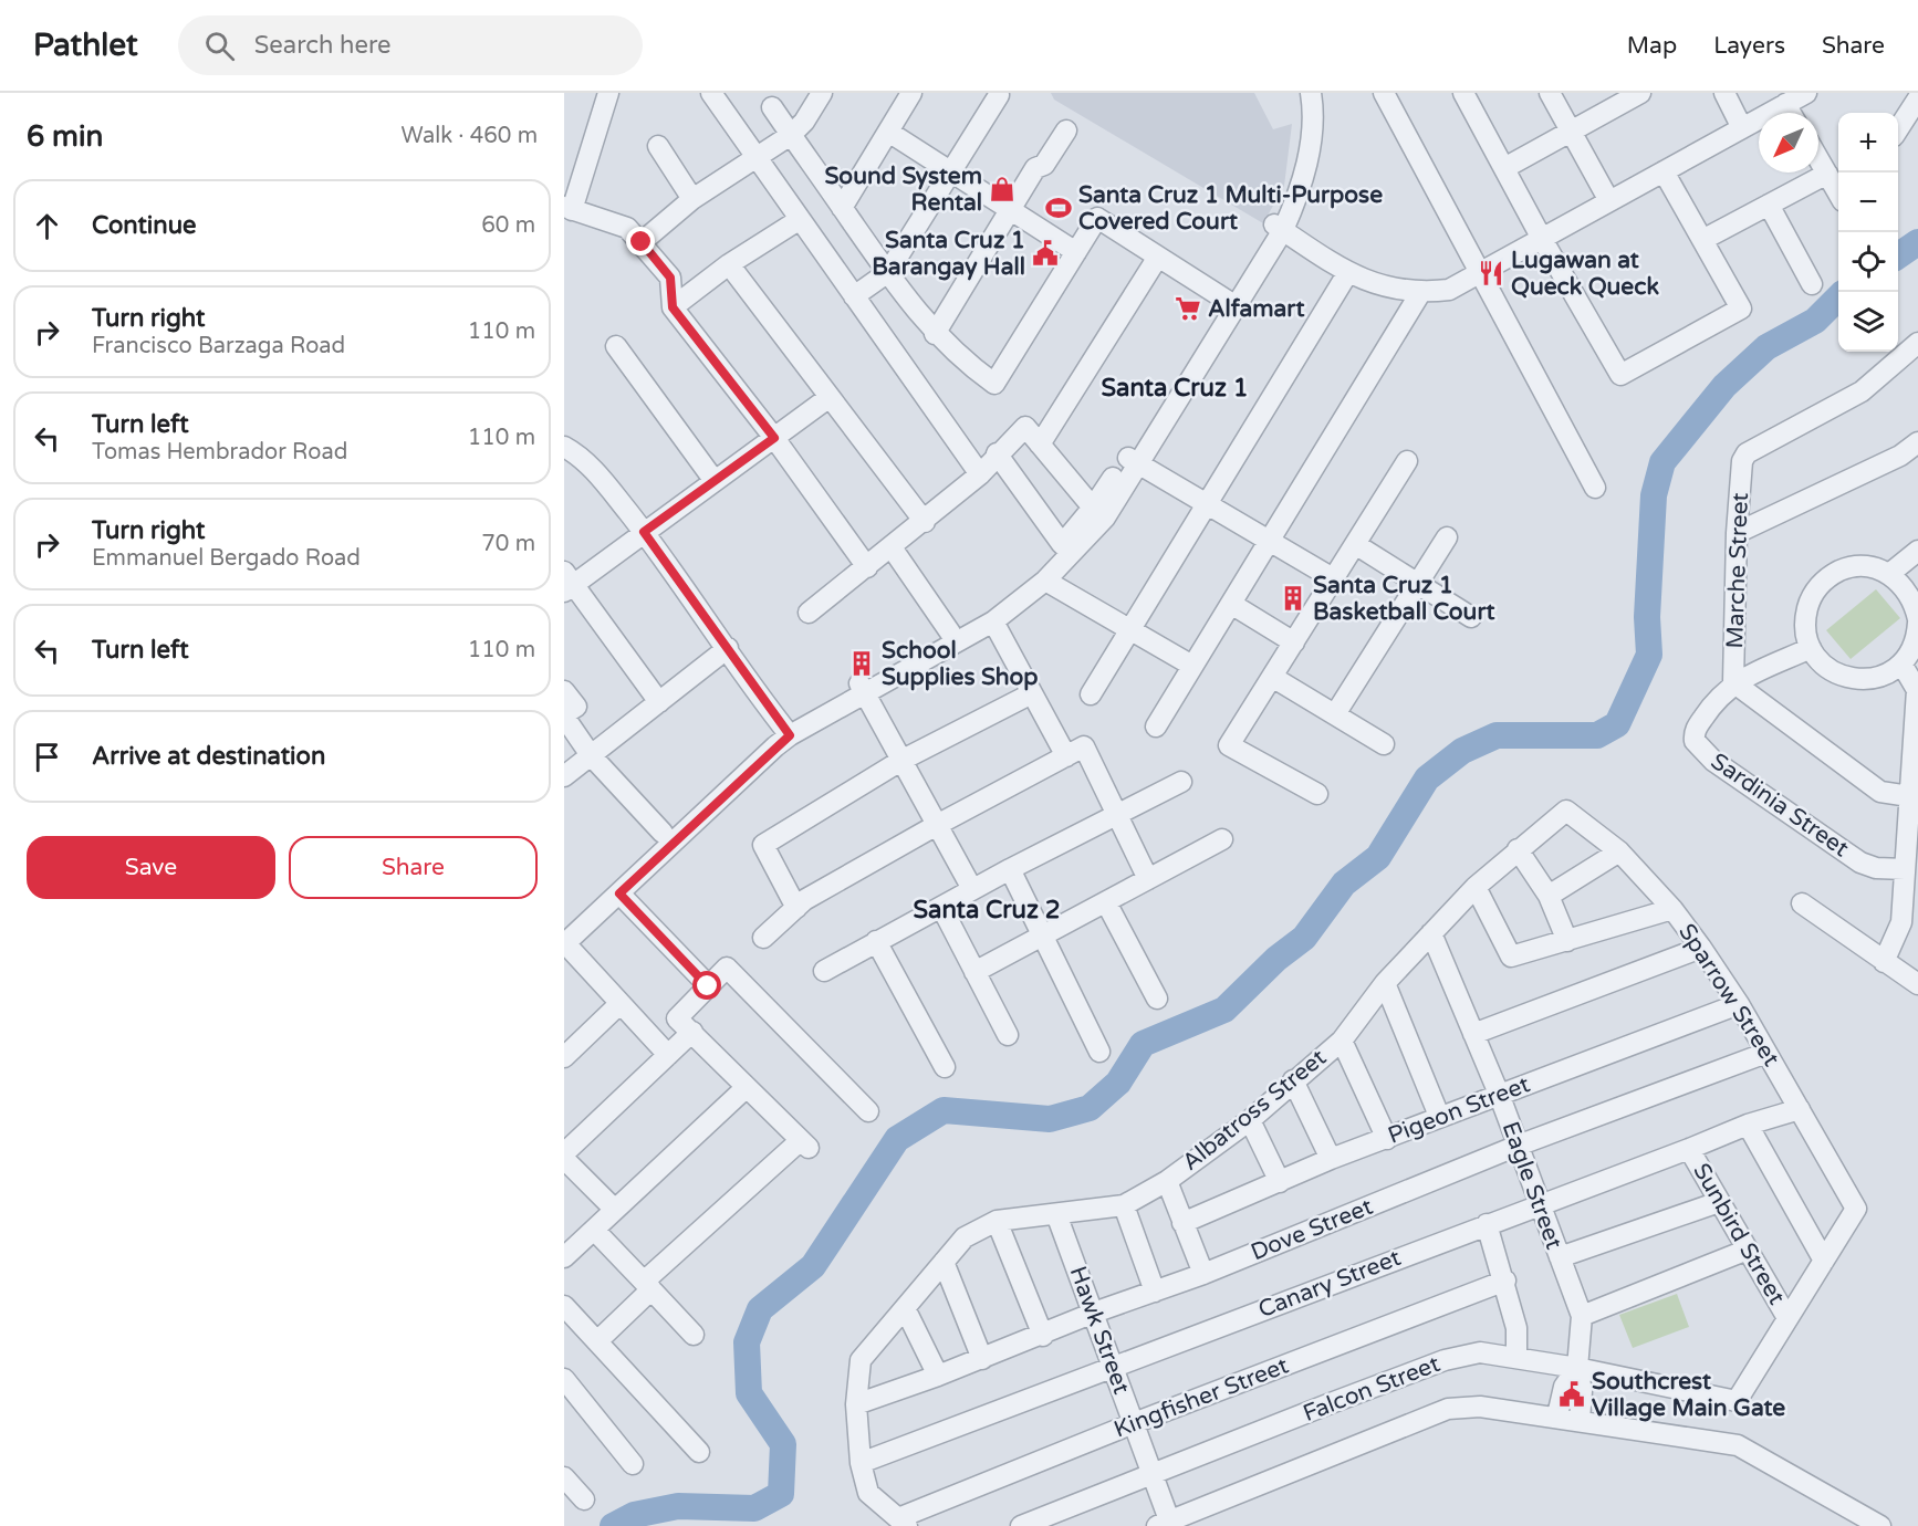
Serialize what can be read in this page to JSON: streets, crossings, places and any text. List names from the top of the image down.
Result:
{
  "streets": {
    "street": [
      "Marche Street",
      "Sardinia Street",
      "Sparrow Street",
      "Albatross Street",
      "Pigeon Street",
      "Eagle Street",
      "Dove Street",
      "Sunbird Street",
      "Canary Street",
      "Hawk Street",
      "Falcon Street",
      "Kingfisher Street"
    ]
  },
  "crossings": [
    ["Marche Street", "Sardinia Street"],
    ["Sparrow Street", "Albatross Street"],
    ["Sparrow Street", "Pigeon Street"],
    ["Sparrow Street", "Dove Street"],
    ["Sparrow Street", "Canary Street"],
    ["Albatross Street", "Eagle Street"],
    ["Albatross Street", "Dove Street"],
    ["Albatross Street", "Canary Street"],
    ["Albatross Street", "Hawk Street"],
    ["Albatross Street", "Kingfisher Street"],
    ["Pigeon Street", "Eagle Street"],
    ["Eagle Street", "Dove Street"],
    ["Eagle Street", "Canary Street"],
    ["Eagle Street", "Falcon Street"],
    ["Dove Street", "Hawk Street"],
    ["Sunbird Street", "Canary Street"],
    ["Sunbird Street", "Falcon Street"],
    ["Canary Street", "Hawk Street"],
    ["Hawk Street", "Falcon Street"],
    ["Hawk Street", "Kingfisher Street"]
  ],
  "districts": ["Santa Cruz 1", "Santa Cruz 2"],
  "places": {
    "shop": ["Sound System Rental"],
    "sports": ["Santa Cruz 1 Multi-Purpose Covered Court"],
    "public building": ["Santa Cruz 1 Barangay Hall", "Southcrest Village Main Gate"],
    "restaurant": ["Lugawan at Queck Queck"],
    "supermarket": ["Alfamart"],
    "building": ["Santa Cruz 1 Basketball Court", "School Supplies Shop"]
  },
  "north": "bottom left",
  "page": {
    "header": "Pathlet",
    "search": "Search here",
    "nav": ["Map", "Layers", "Share"],
    "heading": ["6 min", "Walk · 460 m"],
    "map_buttons": ["+", "−"],
    "list": [
      ["Continue", "60 m"],
      ["Turn right", "Francisco Barzaga Road", "110 m"],
      ["Turn left", "Tomas Hembrador Road", "110 m"],
      ["Turn right", "Emmanuel Bergado Road", "70 m"],
      ["Turn left", "110 m"],
      "Arrive at destination"
    ],
    "buttons": ["Save", "Share"]
  }
}
